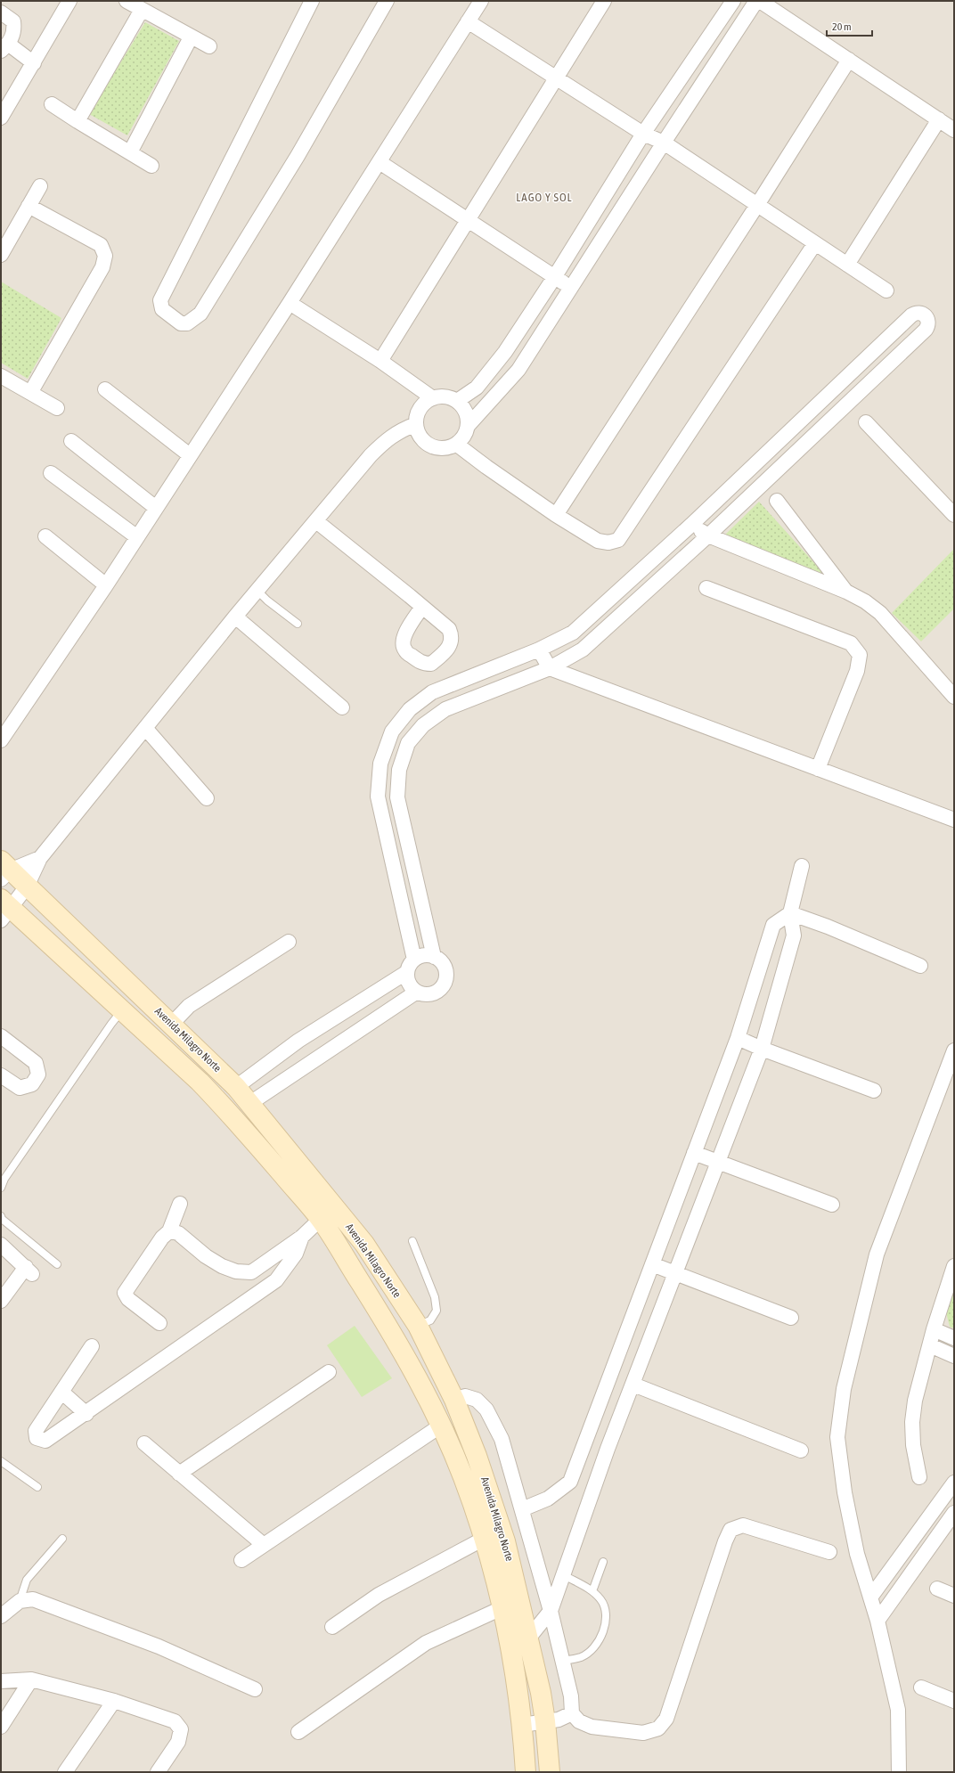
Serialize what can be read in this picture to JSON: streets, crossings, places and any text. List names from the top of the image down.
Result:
{
  "streets": {
    "main road": ["Avenida Milagro Norte"]
  },
  "districts": ["LAGO Y SOL"],
  "scale_bar": "20 m"
}
